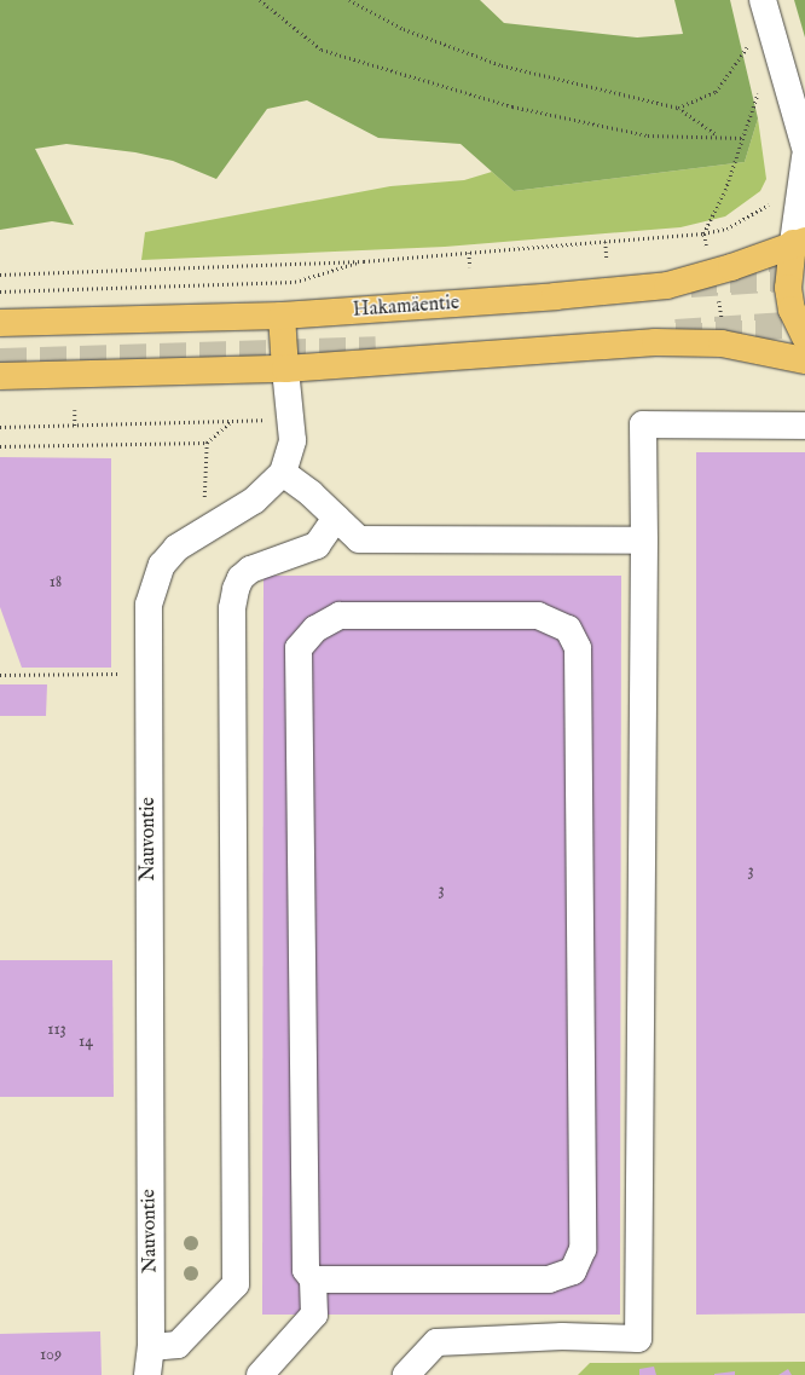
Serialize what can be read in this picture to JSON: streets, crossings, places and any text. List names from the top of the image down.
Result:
{
  "streets": {
    "main road": ["Hakamäentie"],
    "street": ["Nauvontie"]
  },
  "house_numbers": [
    "18",
    "3",
    "3",
    "113",
    "14",
    "109"
  ]
}
